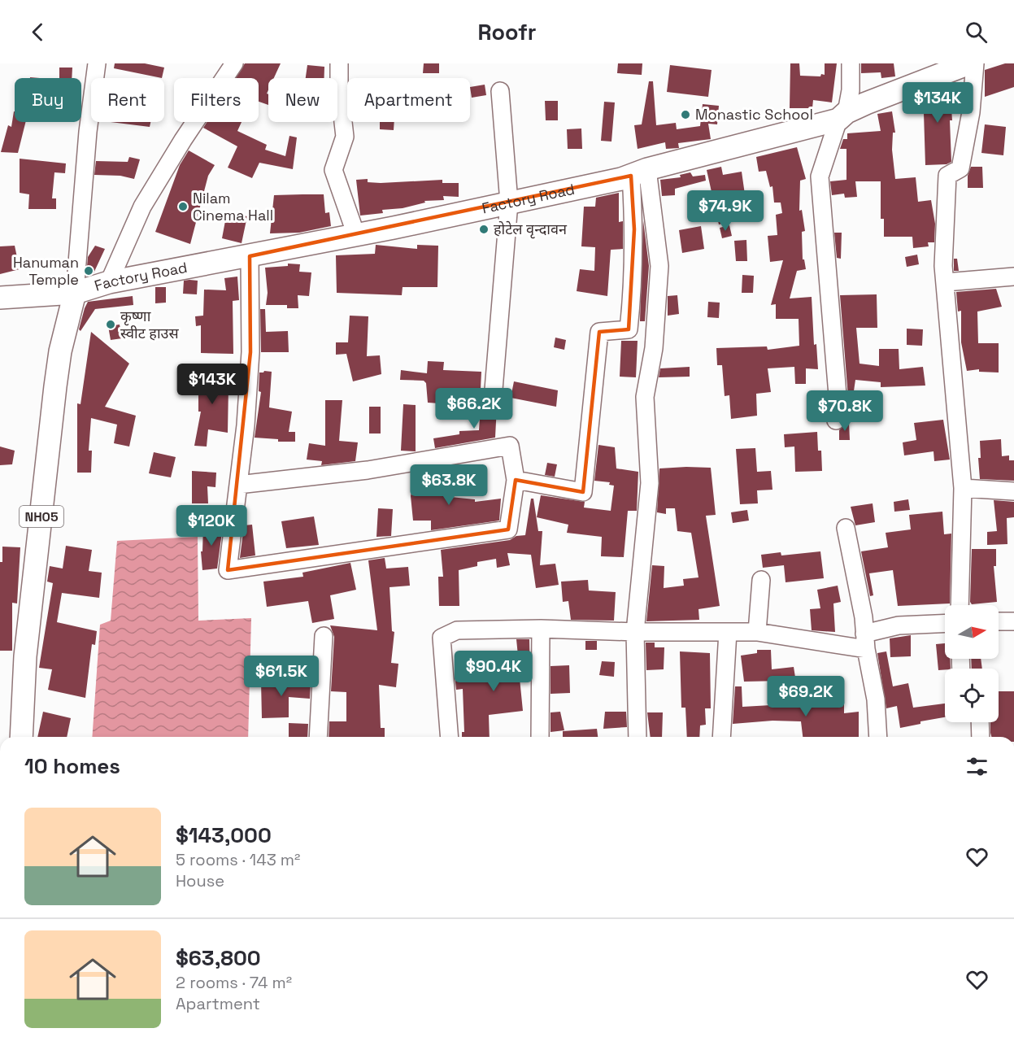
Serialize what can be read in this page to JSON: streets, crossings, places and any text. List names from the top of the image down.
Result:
{
  "streets": {
    "main road": ["Factory Road", "NH05"]
  },
  "crossings": [
    ["Factory Road", "NH05"]
  ],
  "places": [
    "Monastic School",
    "Nilam Cinema Hall",
    "होटेल वृन्दावन",
    "Hanuman Temple",
    "कृष्णा स्वीट हाउस"
  ],
  "north": "right",
  "page": {
    "header": "Roofr",
    "chip": [
      "Buy",
      "Rent",
      "Filters",
      "New",
      "Apartment"
    ],
    "price": [
      "$134K",
      "$74.9K",
      "$143K",
      "$66.2K",
      "$70.8K",
      "$63.8K",
      "$120K",
      "$90.4K",
      "$61.5K",
      "$69.2K"
    ],
    "heading": "10 homes",
    "list": [
      {
        "name": "$143,000",
        "note": "5 rooms · 143 m² · House"
      },
      {
        "name": "$63,800",
        "note": "2 rooms · 74 m² · Apartment"
      }
    ]
  }
}
